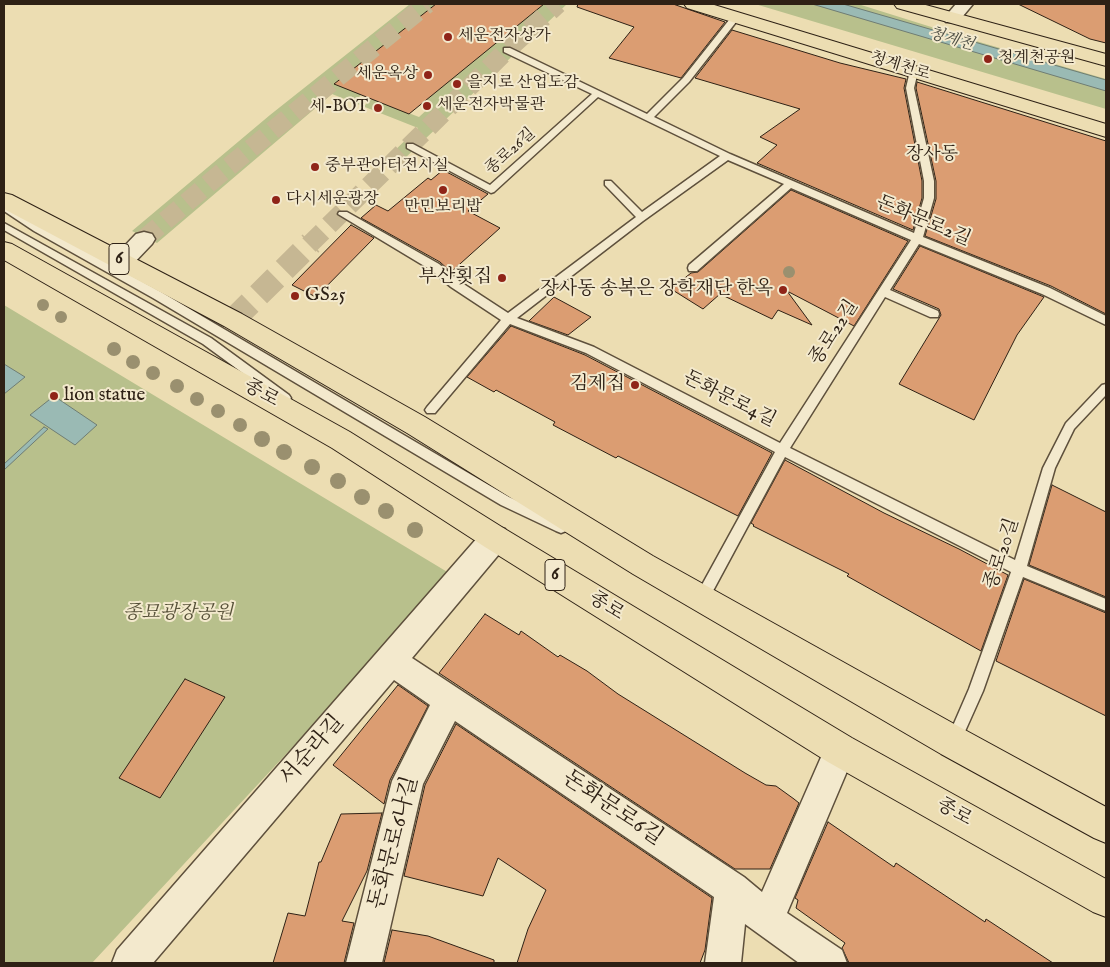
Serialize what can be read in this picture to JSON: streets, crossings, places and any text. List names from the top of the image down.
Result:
{
  "streets": {
    "main road": ["청계천로", "6", "종로"],
    "street": ["서순라길", "돈화문로6길", "돈화문로6나길"],
    "lane": [
      "종로26길",
      "돈화문로2길",
      "종로22길",
      "돈화문로4길",
      "종로20길"
    ]
  },
  "crossings": [
    ["청계천로", "종로22길"],
    ["종로26길", "돈화문로2길"],
    ["돈화문로2길", "종로22길"],
    ["6", "종로22길"],
    ["6", "종로20길"],
    ["종로22길", "돈화문로4길"],
    ["종로", "서순라길"],
    ["돈화문로4길", "종로20길"],
    ["서순라길", "돈화문로6길"],
    ["돈화문로6길", "돈화문로6나길"]
  ],
  "districts": ["장사동"],
  "water": ["청계천"],
  "parks": ["종묘광장공원"],
  "places": [
    "세운전자상가",
    "청계천공원",
    "세운옥상",
    "을지로 산업도감",
    "세운전자박물관",
    "세-BOT",
    "중부관아터전시실",
    "만민보리밥",
    "다시세운광장",
    "부산횟집",
    "장사동 송복은 장학재단 한옥",
    "GS25",
    "김제집",
    "lion statue"
  ]
}
